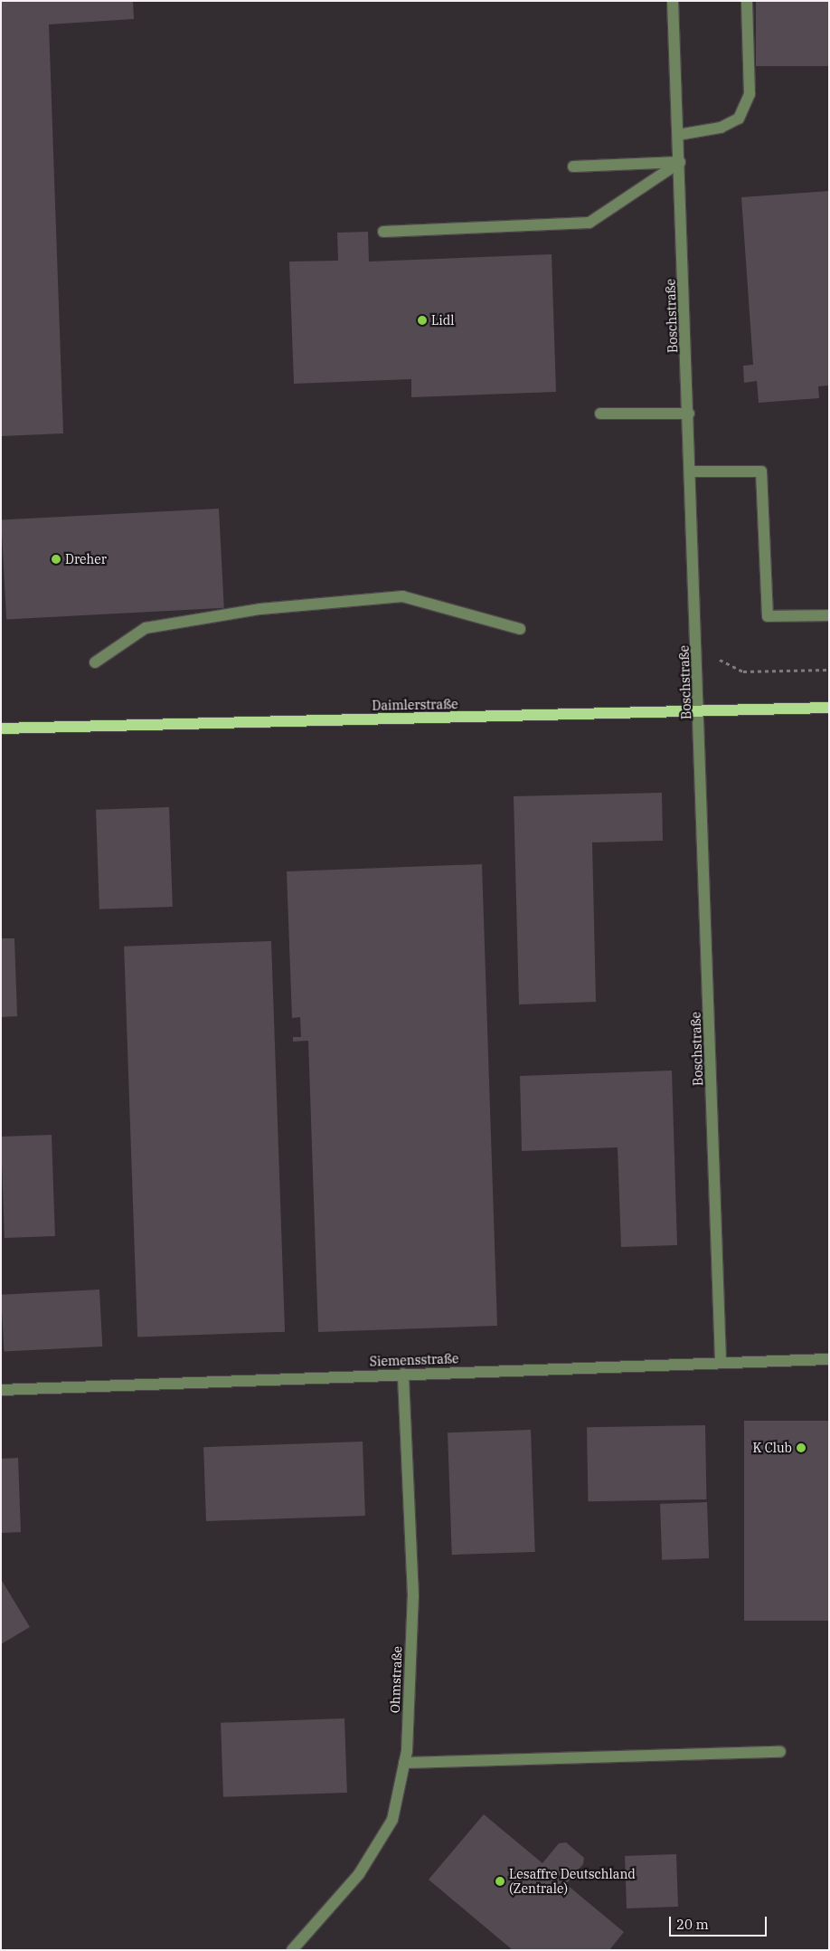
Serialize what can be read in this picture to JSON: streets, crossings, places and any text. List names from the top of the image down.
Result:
{
  "streets": {
    "main road": ["Daimlerstraße"],
    "street": ["Boschstraße", "Siemensstraße", "Ohmstraße"]
  },
  "crossings": [
    ["Boschstraße", "Daimlerstraße"],
    ["Boschstraße", "Siemensstraße"],
    ["Siemensstraße", "Ohmstraße"]
  ],
  "places": [
    "Lidl",
    "Dreher",
    "K Club",
    "Lesaffre Deutschland (Zentrale)"
  ],
  "scale_bar": "20 m"
}
